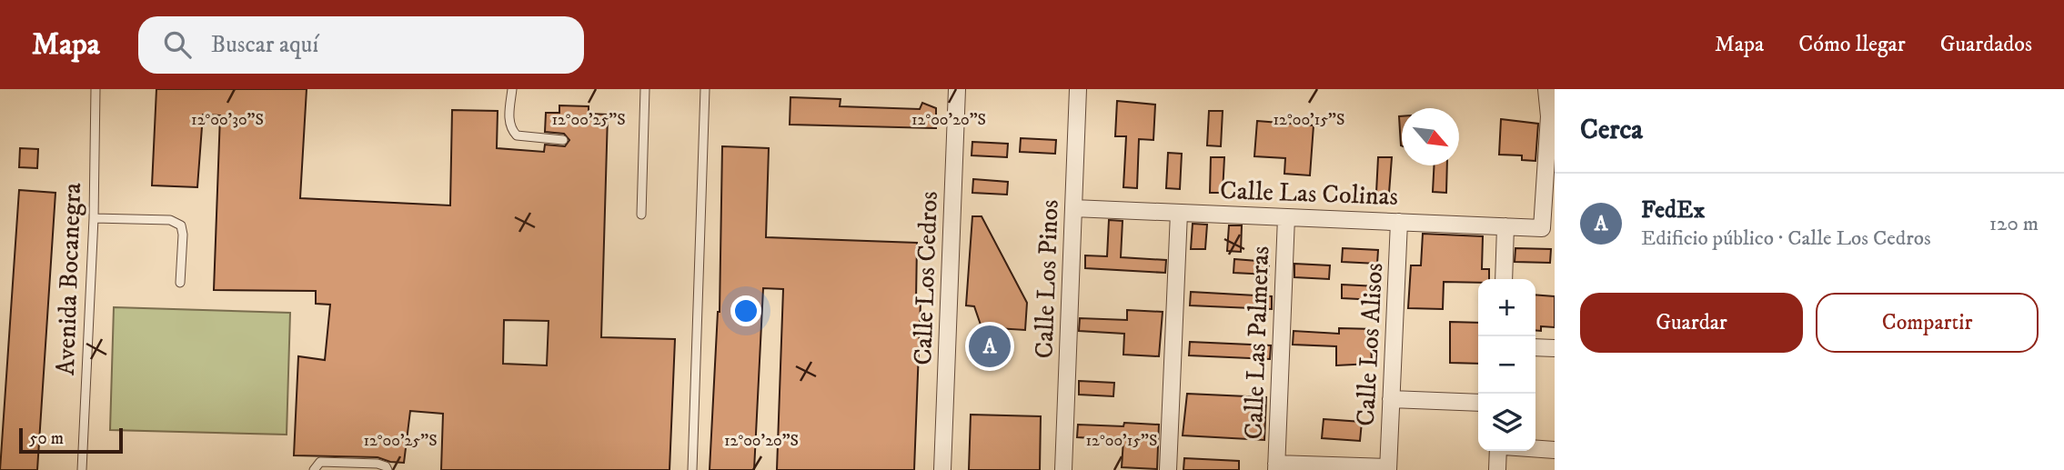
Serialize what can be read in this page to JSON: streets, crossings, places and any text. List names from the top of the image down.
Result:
{
  "streets": {
    "street": [
      "Calle Las Colinas",
      "Calle Los Cedros",
      "Calle Los Pinos",
      "Calle Las Palmeras",
      "Calle Los Alisos"
    ],
    "lane": ["Avenida Bocanegra"]
  },
  "crossings": [
    ["Calle Las Colinas", "Calle Los Pinos"],
    ["Calle Las Colinas", "Calle Las Palmeras"],
    ["Calle Las Colinas", "Calle Los Alisos"]
  ],
  "scale_bar": "50 m",
  "north": "bottom right",
  "page": {
    "header": "Mapa",
    "search": "Buscar aquí",
    "nav": ["Mapa", "Cómo llegar", "Guardados"],
    "heading": "Cerca",
    "list": [
      {
        "mark": "A",
        "name": "FedEx",
        "note": "Edificio público · Calle Los Cedros",
        "value": "120 m"
      }
    ],
    "buttons": ["Guardar", "Compartir"],
    "map_buttons": ["+", "−"],
    "pins": "A",
    "scale": "50 m"
  },
  "coordinates": [
    "12°00'30\"S",
    "12°00'25\"S",
    "12°00'20\"S",
    "12°00'15\"S"
  ]
}
